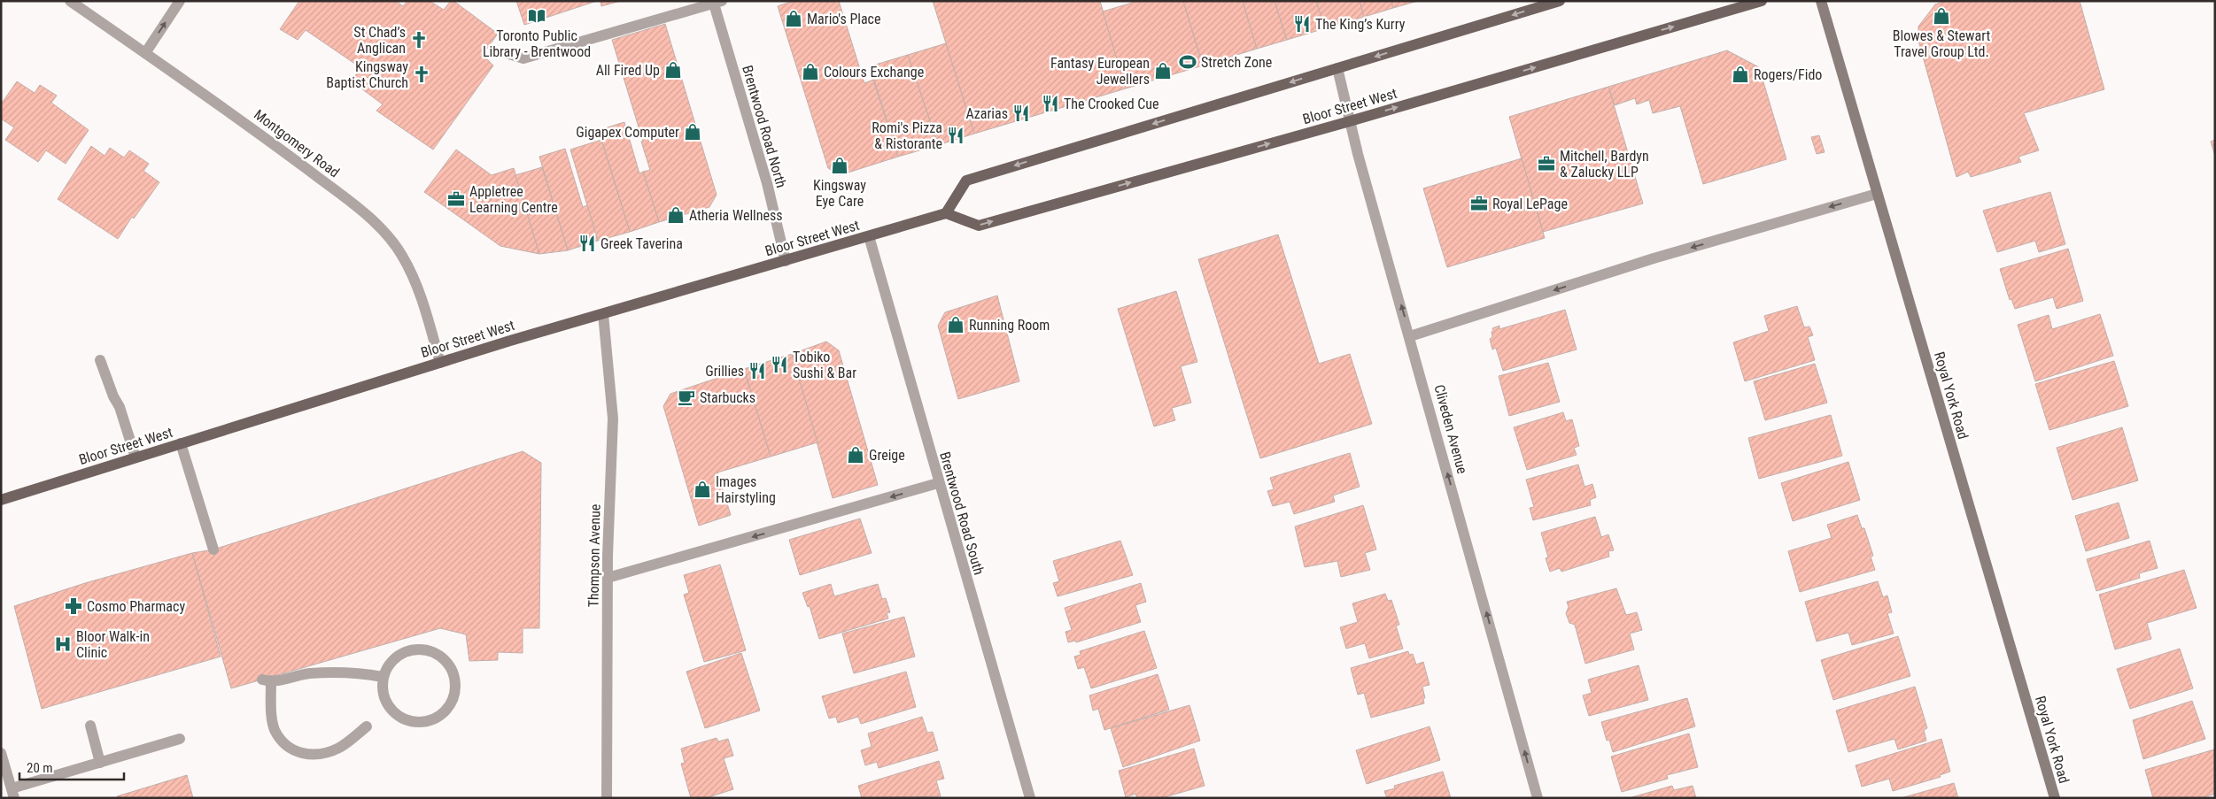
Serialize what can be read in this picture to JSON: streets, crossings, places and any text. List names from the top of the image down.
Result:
{
  "streets": {
    "main road": ["Bloor Street West", "Royal York Road"],
    "street": [
      "Brentwood Road North",
      "Montgomery Road",
      "Cliveden Avenue",
      "Brentwood Road South",
      "Thompson Avenue"
    ]
  },
  "crossings": [
    ["Bloor Street West", "Brentwood Road North"],
    ["Bloor Street West", "Montgomery Road"],
    ["Bloor Street West", "Cliveden Avenue"],
    ["Bloor Street West", "Brentwood Road South"],
    ["Bloor Street West", "Thompson Avenue"]
  ],
  "one_way": ["Cliveden Avenue"],
  "places": {
    "library": ["Toronto Public Library - Brentwood"],
    "shop": [
      "Blowes & Stewart Travel Group Ltd.",
      "Mario's Place",
      "All Fired Up",
      "Fantasy European Jewellers",
      "Colours Exchange",
      "Rogers/Fido",
      "Gigapex Computer",
      "Kingsway Eye Care",
      "Atheria Wellness",
      "Running Room",
      "Greige",
      "Images Hairstyling"
    ],
    "restaurant": [
      "The King’s Kurry",
      "The Crooked Cue",
      "Azarias",
      "Romi's Pizza & Ristorante",
      "Greek Taverina",
      "Tobiko Sushi & Bar",
      "Grillies"
    ],
    "church": ["St Chad’s Anglican", "Kingsway Baptist Church"],
    "sports": ["Stretch Zone"],
    "office": ["Mitchell, Bardyn & Zalucky LLP", "Appletree Learning Centre", "Royal LePage"],
    "cafe": ["Starbucks"],
    "pharmacy": ["Cosmo Pharmacy"],
    "hospital": ["Bloor Walk-in Clinic"]
  },
  "scale_bar": "20 m"
}
